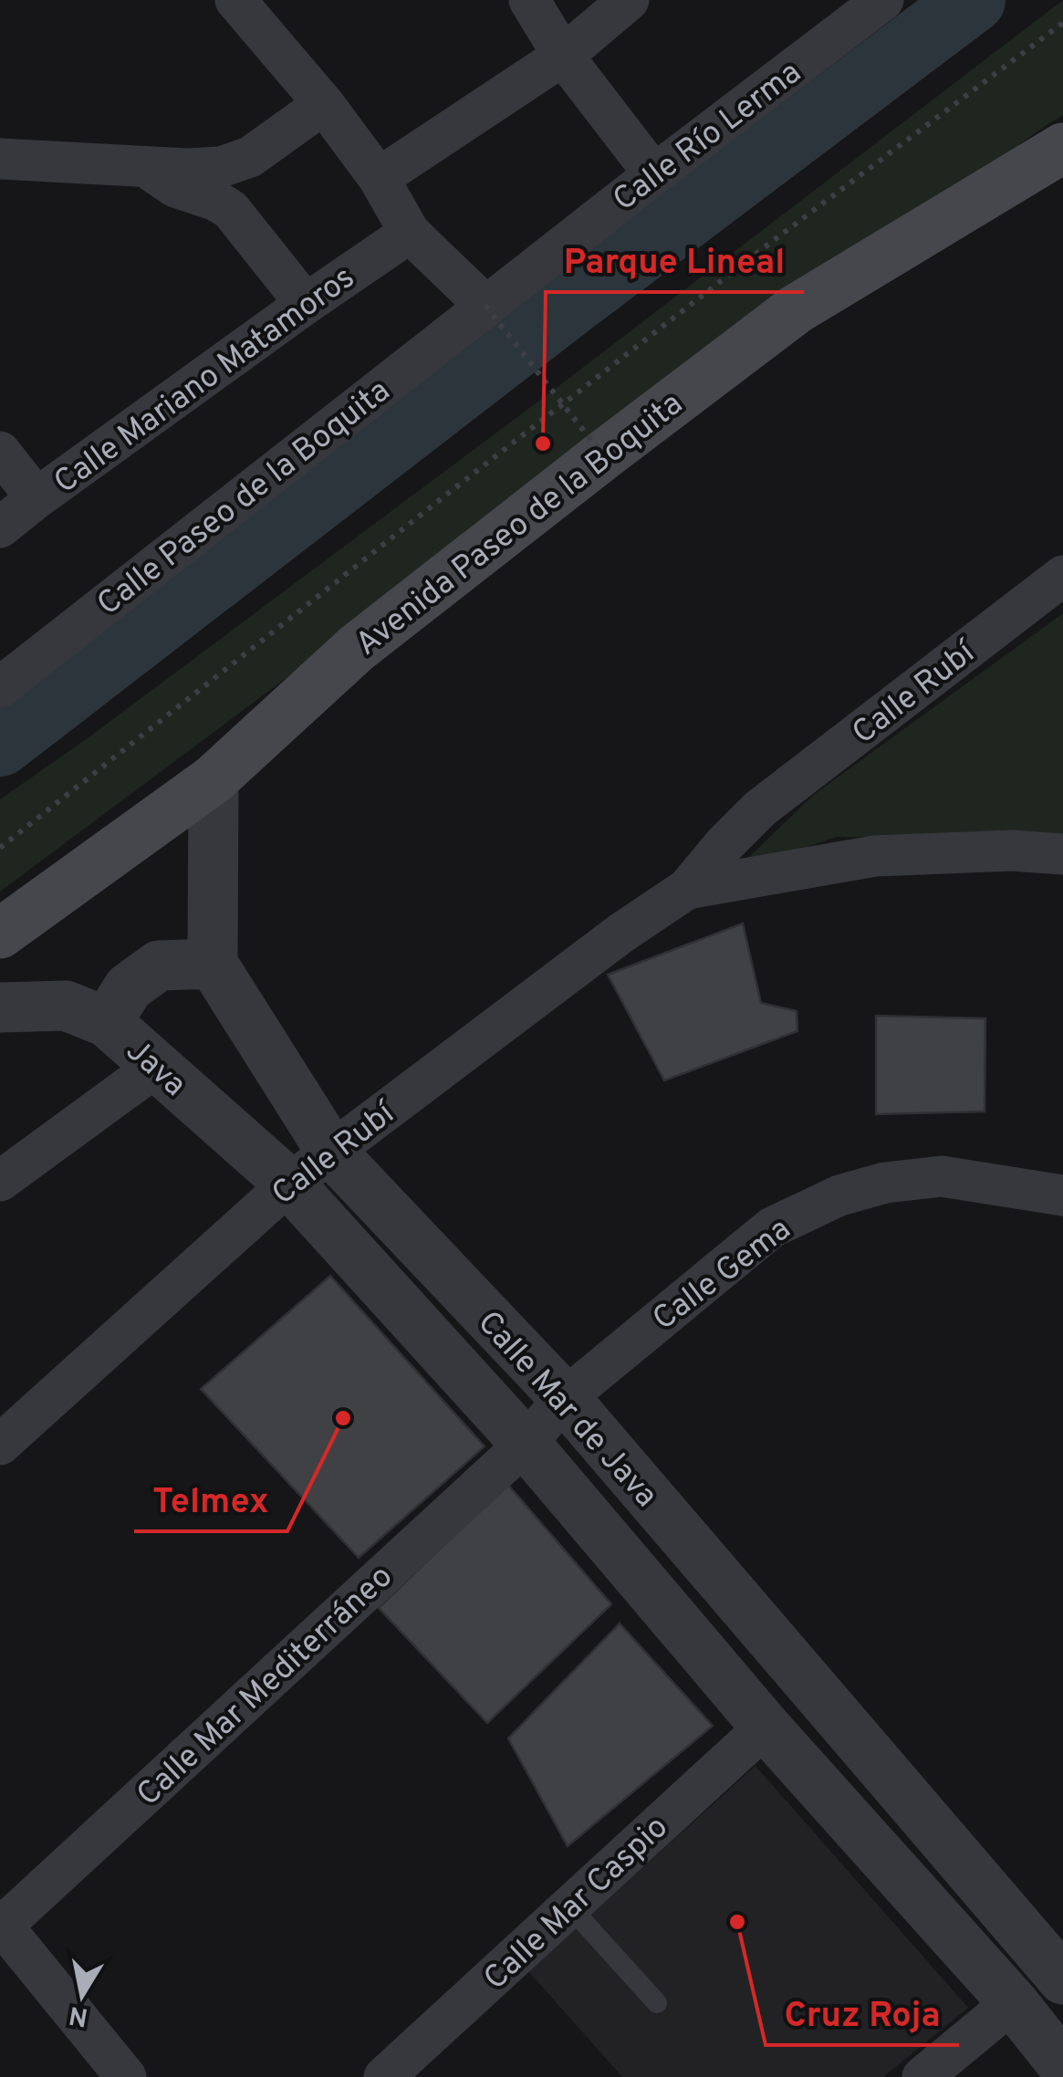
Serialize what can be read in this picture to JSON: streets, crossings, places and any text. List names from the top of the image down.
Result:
{
  "streets": {
    "main road": ["Avenida Paseo de la Boquita"],
    "street": [
      "Calle Río Lerma",
      "Calle Mariano Matamoros",
      "Calle Paseo de la Boquita",
      "Calle Rubí",
      "Java",
      "Calle Gema",
      "Calle Mar de Java",
      "Calle Mar Mediterráneo",
      "Calle Mar Caspio"
    ]
  },
  "crossings": [
    ["Calle Río Lerma", "Calle Paseo de la Boquita"],
    ["Calle Rubí", "Java"],
    ["Calle Rubí", "Calle Mar de Java"],
    ["Java", "Calle Mar de Java"],
    ["Calle Gema", "Calle Mar de Java"],
    ["Calle Gema", "Calle Mar Mediterráneo"],
    ["Calle Mar de Java", "Calle Mar Mediterráneo"],
    ["Calle Mar de Java", "Calle Mar Caspio"]
  ],
  "places": ["Parque Lineal", "Telmex", "Cruz Roja"],
  "north": "bottom"
}
